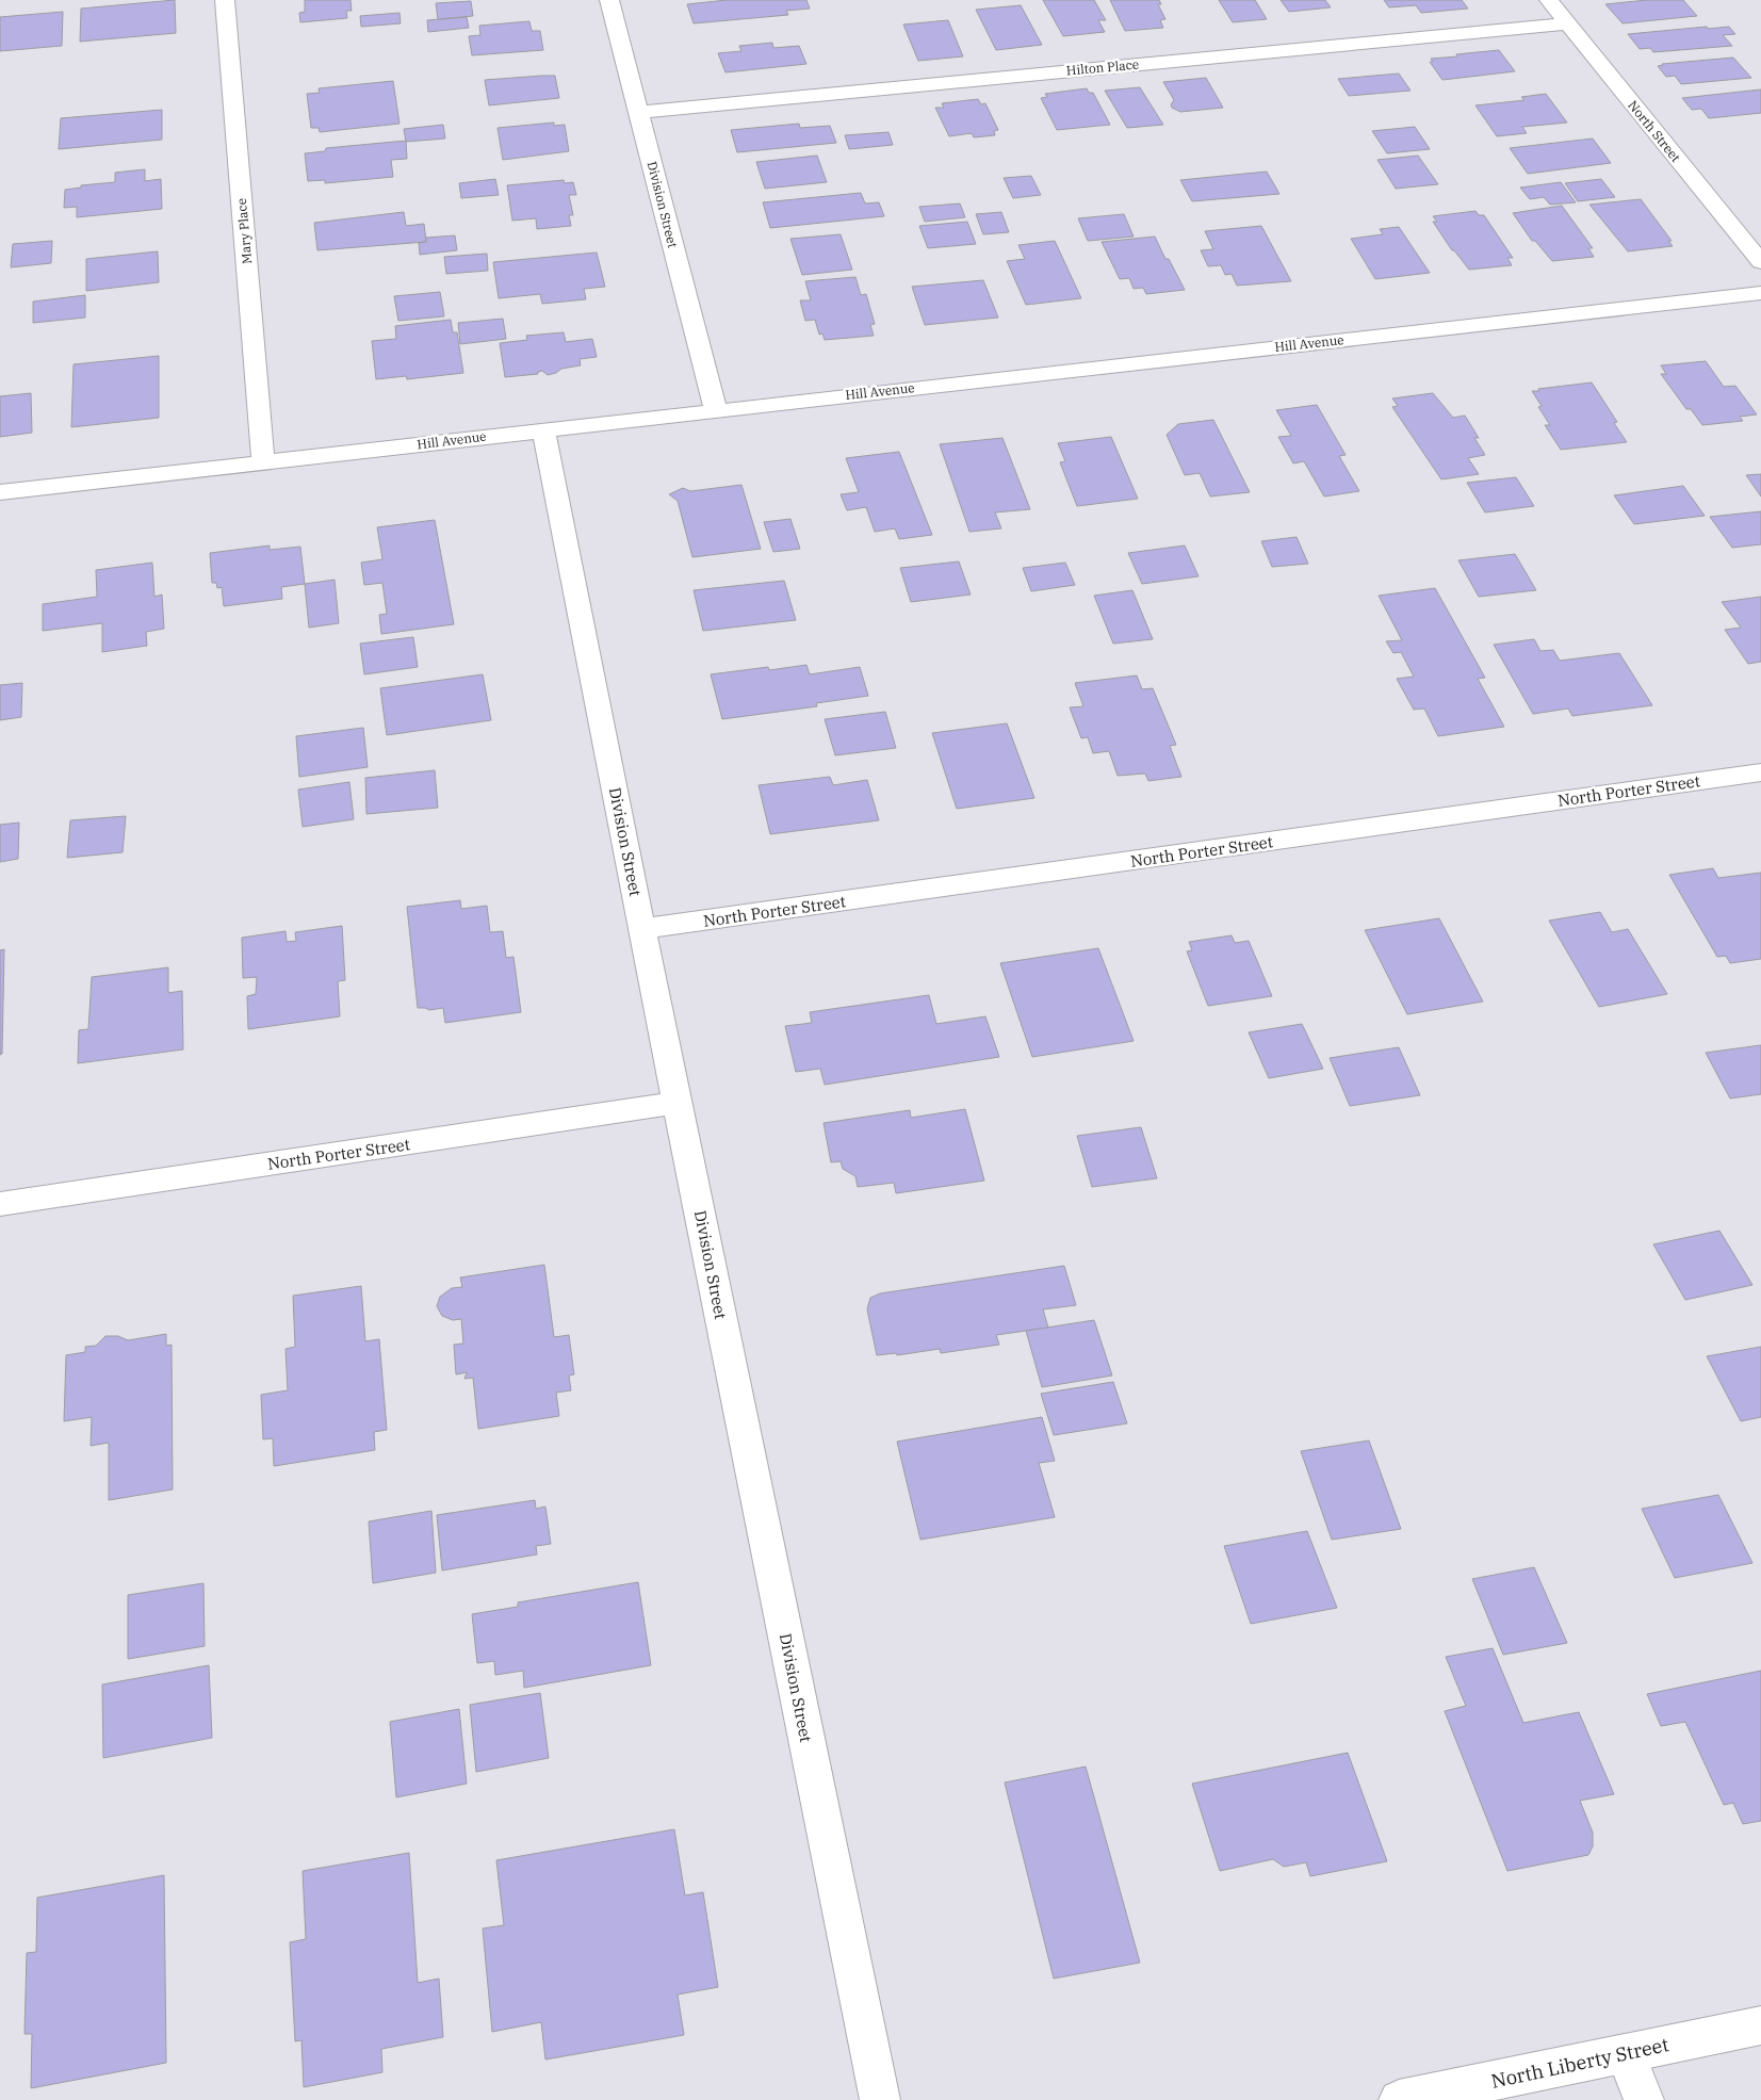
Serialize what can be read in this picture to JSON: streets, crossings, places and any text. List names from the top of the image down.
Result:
{
  "streets": {
    "street": [
      "Hilton Place",
      "North Street",
      "Division Street",
      "Mary Place",
      "Hill Avenue",
      "North Porter Street",
      "North Liberty Street"
    ]
  },
  "crossings": [
    ["Hilton Place", "North Street"],
    ["Hilton Place", "Division Street"],
    ["Division Street", "Hill Avenue"],
    ["Division Street", "North Porter Street"],
    ["Mary Place", "Hill Avenue"]
  ]
}
